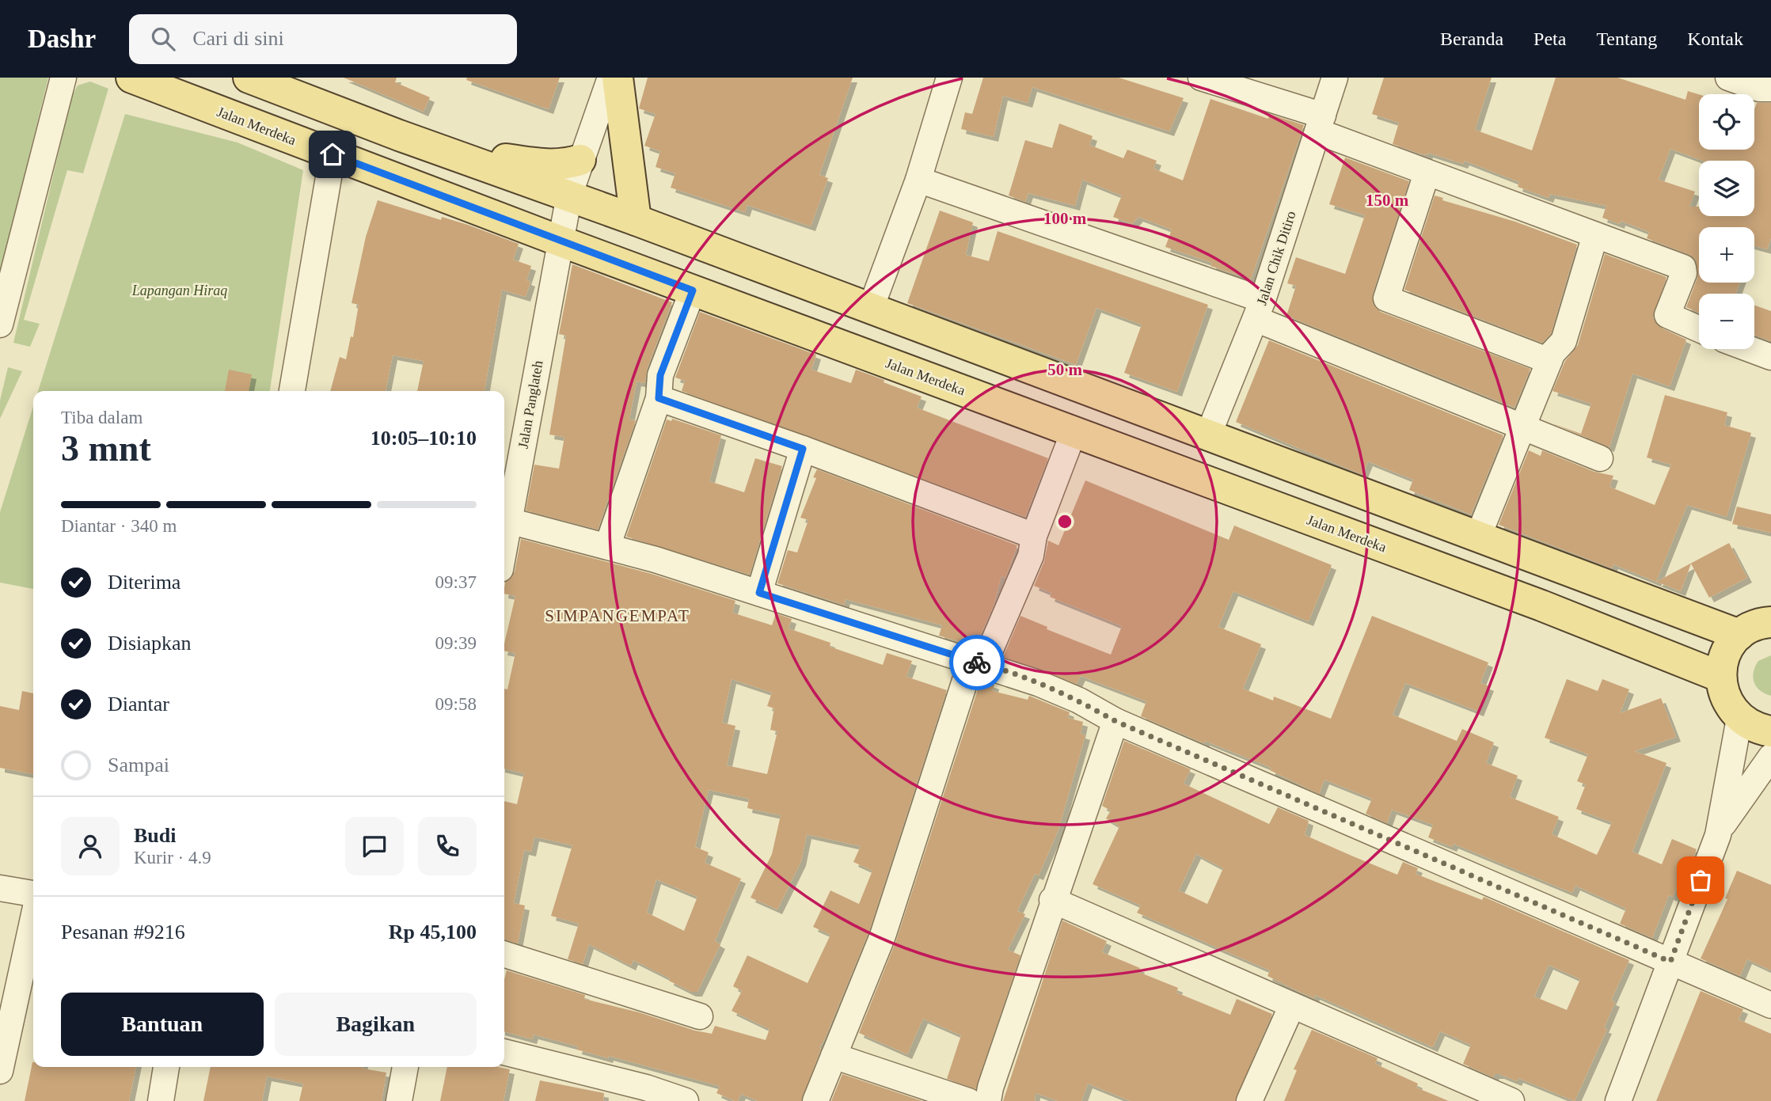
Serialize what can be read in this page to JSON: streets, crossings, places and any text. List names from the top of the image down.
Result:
{
  "streets": {
    "main road": ["Jalan Merdeka"],
    "street": ["Jalan Chik Ditiro", "Jalan Panglateh"]
  },
  "crossings": [
    ["Jalan Merdeka", "Jalan Panglateh"]
  ],
  "districts": ["SIMPANGEMPAT"],
  "parks": ["Lapangan Hiraq"],
  "page": {
    "header": "Dashr",
    "search": "Cari di sini",
    "nav": [
      "Beranda",
      "Peta",
      "Tentang",
      "Kontak"
    ],
    "map_buttons": ["+", "−"],
    "heading": ["3 mnt", "Tiba dalam", "10:05–10:10"],
    "panel": [
      "Budi",
      "Kurir · 4.9",
      "Pesanan #9216",
      "Rp 45,100"
    ],
    "bar": "Diantar · 340 m",
    "list": [
      ["Diterima", "09:37"],
      ["Disiapkan", "09:39"],
      ["Diantar", "09:58"],
      "Sampai"
    ],
    "buttons": ["Bantuan", "Bagikan"]
  },
  "rings": ["150 m", "100 m", "50 m"]
}
